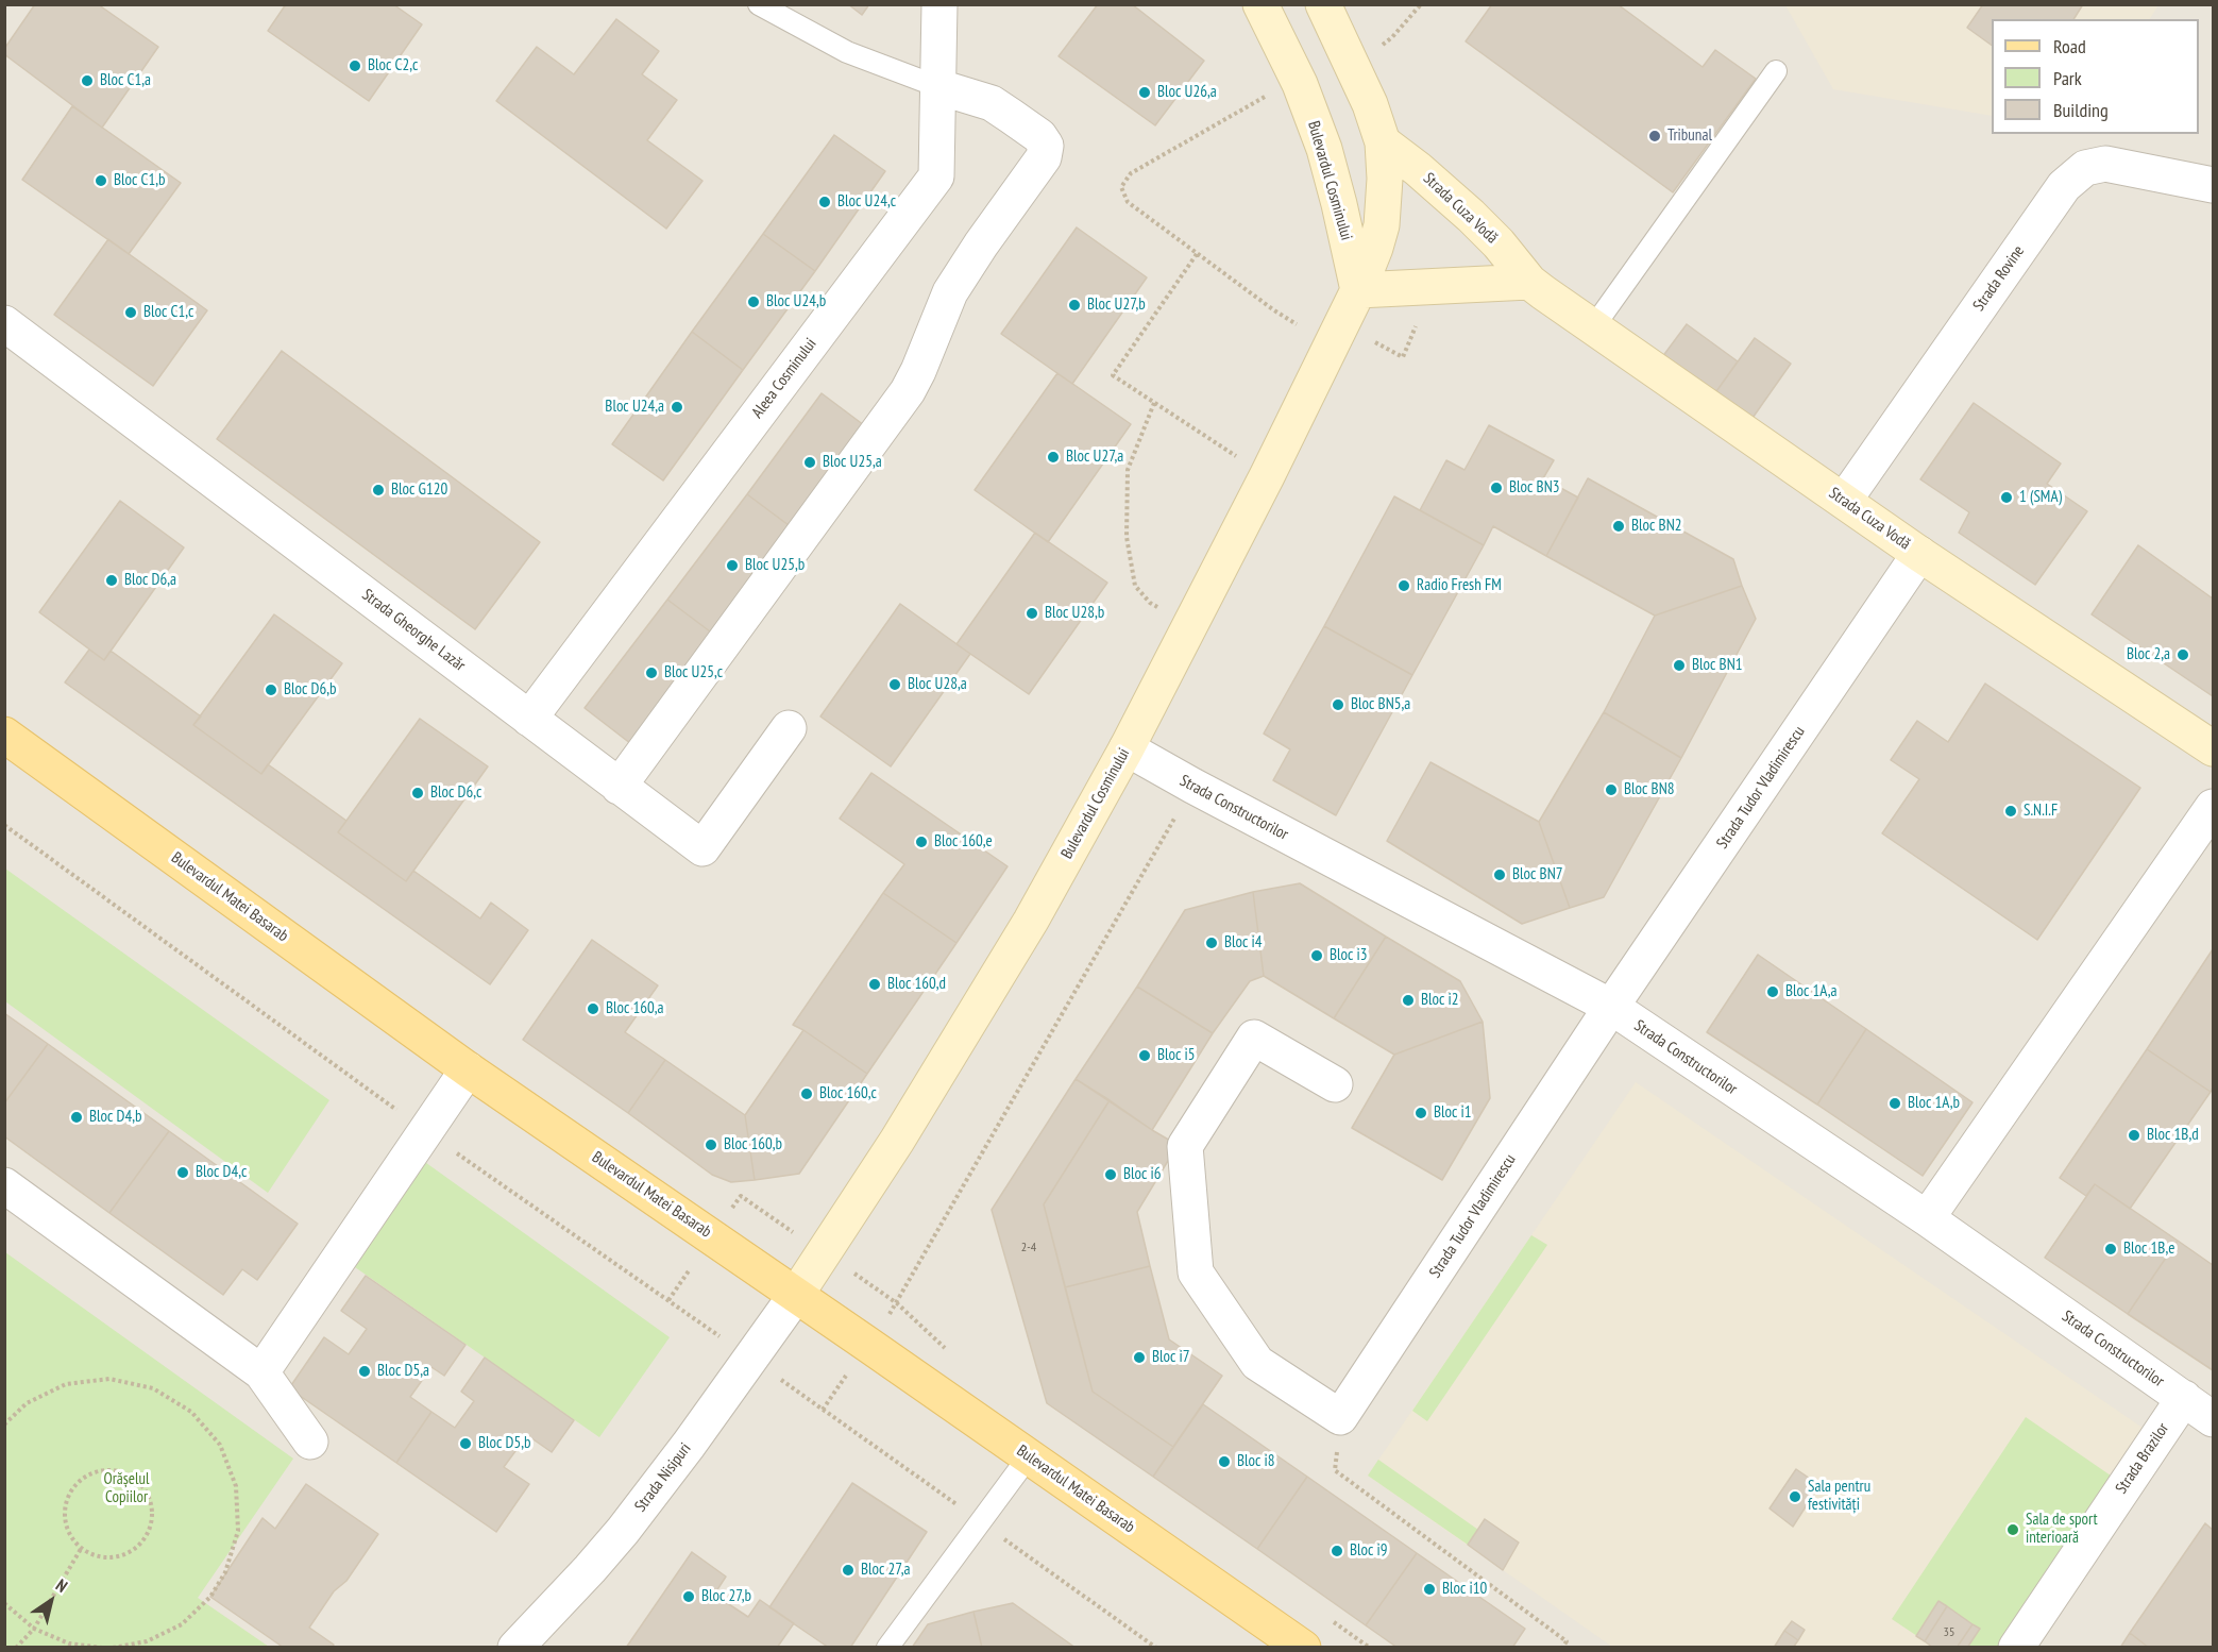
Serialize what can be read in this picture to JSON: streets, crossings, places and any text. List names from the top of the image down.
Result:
{
  "streets": {
    "main road": ["Bulevardul Matei Basarab"],
    "street": [
      "Bulevardul Cosminului",
      "Strada Cuza Vodă",
      "Strada Rovine",
      "Aleea Cosminului",
      "Strada Gheorghe Lazăr",
      "Strada Tudor Vladimirescu",
      "Strada Constructorilor",
      "Strada Brazilor",
      "Strada Nisipuri"
    ]
  },
  "crossings": [
    ["Bulevardul Cosminului", "Strada Cuza Vodă"],
    ["Bulevardul Cosminului", "Strada Constructorilor"],
    ["Bulevardul Cosminului", "Bulevardul Matei Basarab"],
    ["Bulevardul Cosminului", "Strada Nisipuri"],
    ["Strada Cuza Vodă", "Strada Rovine"],
    ["Strada Cuza Vodă", "Strada Tudor Vladimirescu"],
    ["Aleea Cosminului", "Strada Gheorghe Lazăr"],
    ["Strada Tudor Vladimirescu", "Strada Constructorilor"],
    ["Strada Constructorilor", "Strada Brazilor"],
    ["Bulevardul Matei Basarab", "Strada Nisipuri"]
  ],
  "parks": ["Orășelul Copiilor"],
  "places": [
    "Bloc C2,c",
    "Bloc C1,a",
    "Bloc U26,a",
    "Tribunal",
    "Bloc C1,b",
    "Bloc U24,c",
    "Bloc U24,b",
    "Bloc U27,b",
    "Bloc C1,c",
    "Bloc U24,a",
    "Bloc U27,a",
    "Bloc U25,a",
    "Bloc BN3",
    "Bloc G120",
    "1 (SMA)",
    "Bloc BN2",
    "Bloc U25,b",
    "Bloc D6,a",
    "Radio Fresh FM",
    "Bloc U28,b",
    "Bloc 2,a",
    "Bloc BN1",
    "Bloc U25,c",
    "Bloc U28,a",
    "Bloc D6,b",
    "Bloc BN5,a",
    "Bloc BN8",
    "Bloc D6,c",
    "S.N.I.F",
    "Bloc 160,e",
    "Bloc BN7",
    "Bloc i4",
    "Bloc i3",
    "Bloc 160,d",
    "Bloc 1A,a",
    "Bloc i2",
    "Bloc 160,a",
    "Bloc i5",
    "Bloc 160,c",
    "Bloc 1A,b",
    "Bloc i1",
    "Bloc D4,b",
    "Bloc 1B,d",
    "Bloc 160,b",
    "Bloc D4,c",
    "Bloc i6",
    "Bloc 1B,e",
    "Bloc i7",
    "Bloc D5,a",
    "Bloc D5,b",
    "Bloc i8",
    "Sala pentru festivități",
    "Sala de sport interioară",
    "Bloc i9",
    "Bloc 27,a",
    "Bloc i10",
    "Bloc 27,b"
  ],
  "house_numbers": ["2-4", "35"],
  "legend": ["Road", "Park", "Building"],
  "north": "top right"
}
